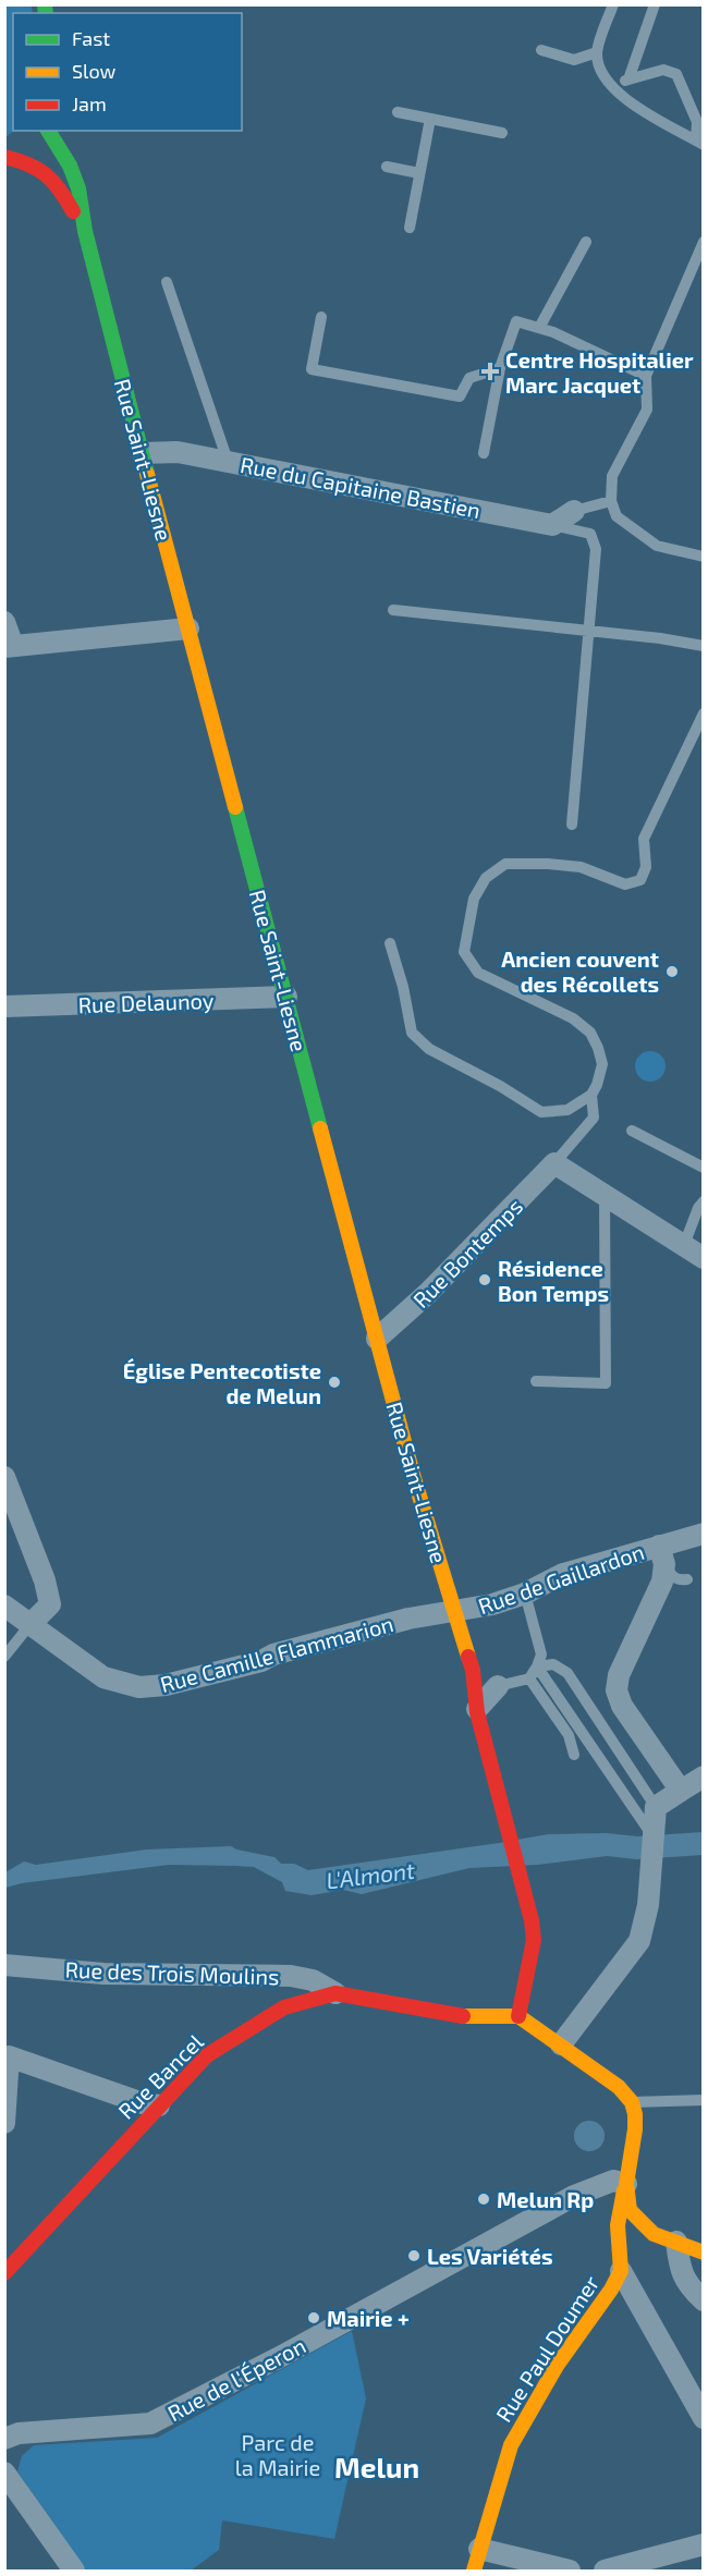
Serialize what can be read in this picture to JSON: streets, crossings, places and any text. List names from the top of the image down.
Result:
{
  "streets": {
    "main road": ["Rue Saint-Liesne", "Rue Bancel", "Rue Paul Doumer"],
    "street": [
      "Rue du Capitaine Bastien",
      "Rue Delaunoy",
      "Rue Bontemps",
      "Rue de Gaillardon",
      "Rue Camille Flammarion",
      "Rue des Trois Moulins",
      "Rue de l'Éperon"
    ]
  },
  "crossings": [
    ["Rue Saint-Liesne", "Rue du Capitaine Bastien"],
    ["Rue Saint-Liesne", "Rue Delaunoy"],
    ["Rue Saint-Liesne", "Rue Bontemps"],
    ["Rue Saint-Liesne", "Rue de Gaillardon"],
    ["Rue Saint-Liesne", "Rue Camille Flammarion"],
    ["Rue Saint-Liesne", "Rue Bancel"],
    ["Rue de Gaillardon", "Rue Camille Flammarion"],
    ["Rue des Trois Moulins", "Rue Bancel"],
    ["Rue Paul Doumer", "Rue de l'Éperon"]
  ],
  "districts": ["Melun"],
  "water": ["L'Almont"],
  "parks": ["Parc de la Mairie"],
  "places": {
    "health": ["Centre Hospitalier Marc Jacquet"],
    "other": [
      "Ancien couvent des Récollets",
      "Résidence Bon Temps",
      "Église Pentecotiste de Melun",
      "Melun Rp",
      "Les Variétés",
      "Mairie +"
    ]
  },
  "legend": ["Fast", "Slow", "Jam"]
}
